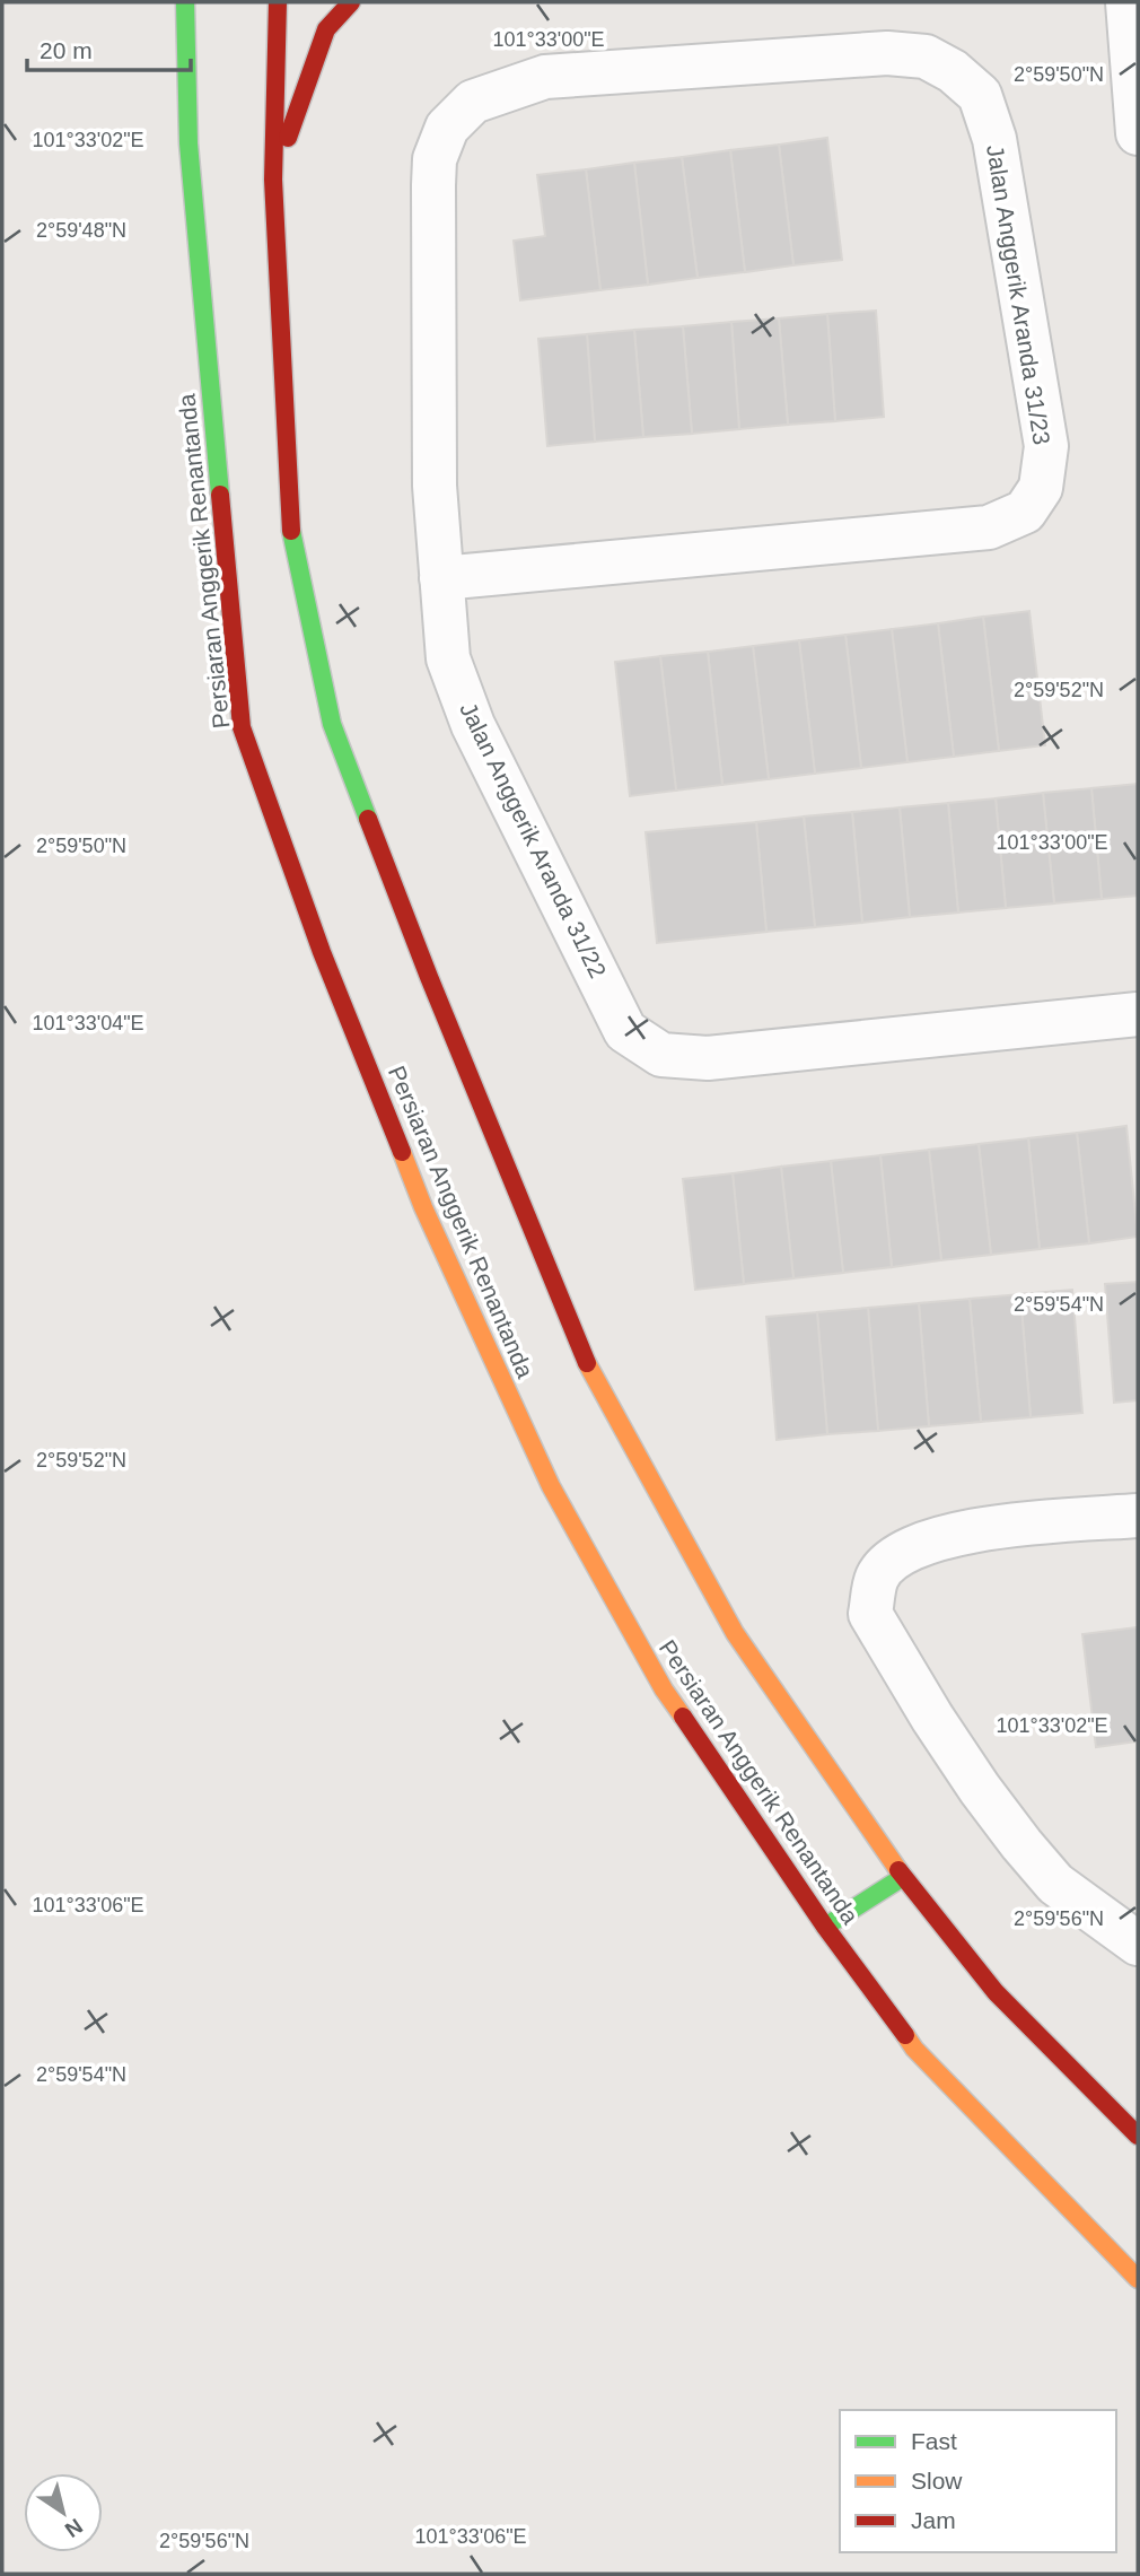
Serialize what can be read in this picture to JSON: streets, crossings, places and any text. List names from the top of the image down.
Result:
{
  "streets": {
    "main road": ["Persiaran Anggerik Renantanda"],
    "street": ["Jalan Anggerik Aranda 31/23", "Jalan Anggerik Aranda 31/22"]
  },
  "crossings": [
    ["Jalan Anggerik Aranda 31/23", "Jalan Anggerik Aranda 31/22"]
  ],
  "legend": ["Fast", "Slow", "Jam"],
  "scale_bar": "20 m",
  "north": "bottom right",
  "coordinates": [
    "101°33'00\"E",
    "2°59'50\"N",
    "101°33'02\"E",
    "2°59'48\"N",
    "2°59'52\"N",
    "101°33'04\"E",
    "2°59'54\"N",
    "101°33'06\"E",
    "2°59'56\"N"
  ]
}
